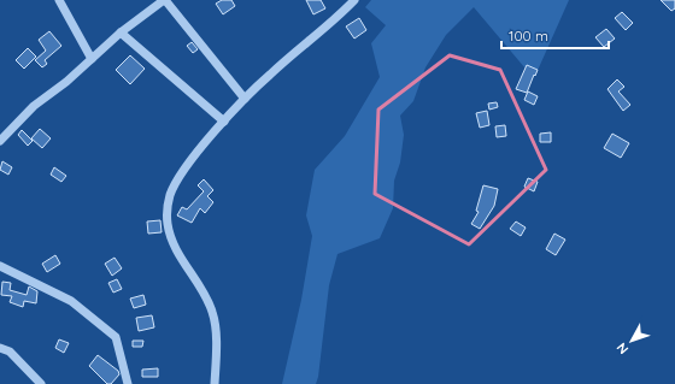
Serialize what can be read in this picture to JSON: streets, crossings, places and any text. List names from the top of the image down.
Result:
{
  "scale_bar": "100 m",
  "north": "bottom left"
}
